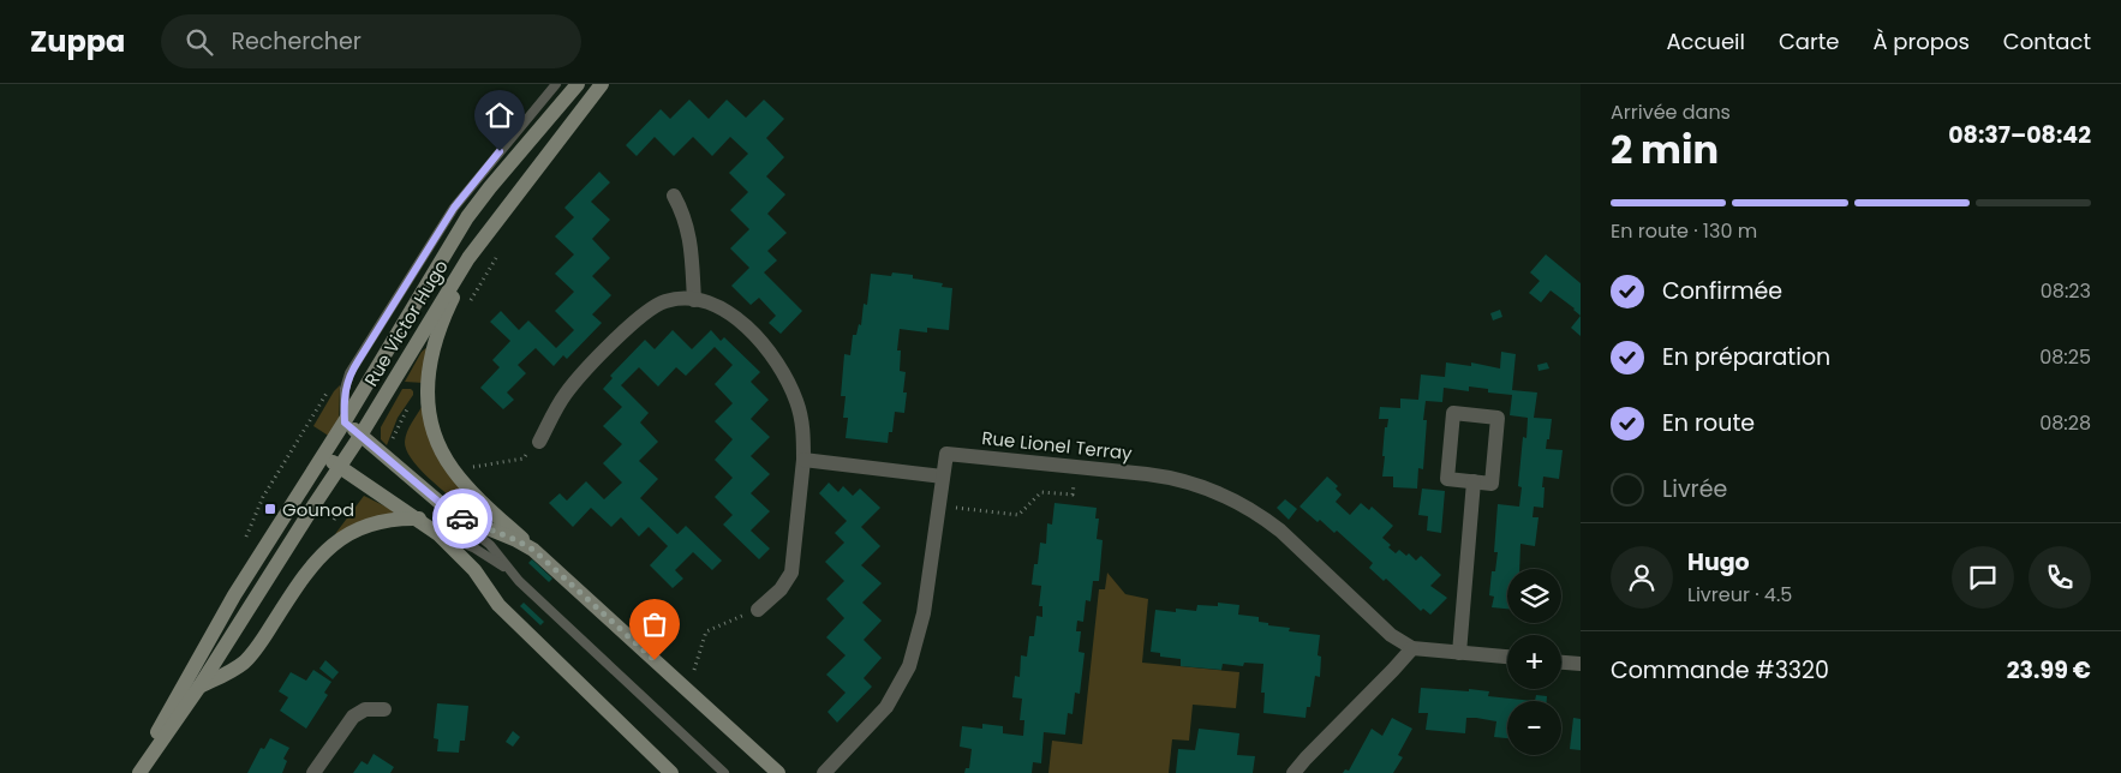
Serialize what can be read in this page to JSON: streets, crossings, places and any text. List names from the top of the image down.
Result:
{
  "streets": {
    "main road": ["Rue Victor Hugo"],
    "street": ["Rue Lionel Terray"]
  },
  "places": {
    "transit": ["Gounod"]
  },
  "page": {
    "header": "Zuppa",
    "search": "Rechercher",
    "nav": [
      "Accueil",
      "Carte",
      "À propos",
      "Contact"
    ],
    "heading": ["2 min", "Arrivée dans", "08:37–08:42"],
    "panel": [
      "Hugo",
      "Livreur · 4.5",
      "Commande #3320",
      "23.99 €"
    ],
    "bar": "En route · 130 m",
    "list": [
      ["Confirmée", "08:23"],
      ["En préparation", "08:25"],
      ["En route", "08:28"],
      "Livrée"
    ],
    "map_buttons": ["+", "−"]
  }
}
